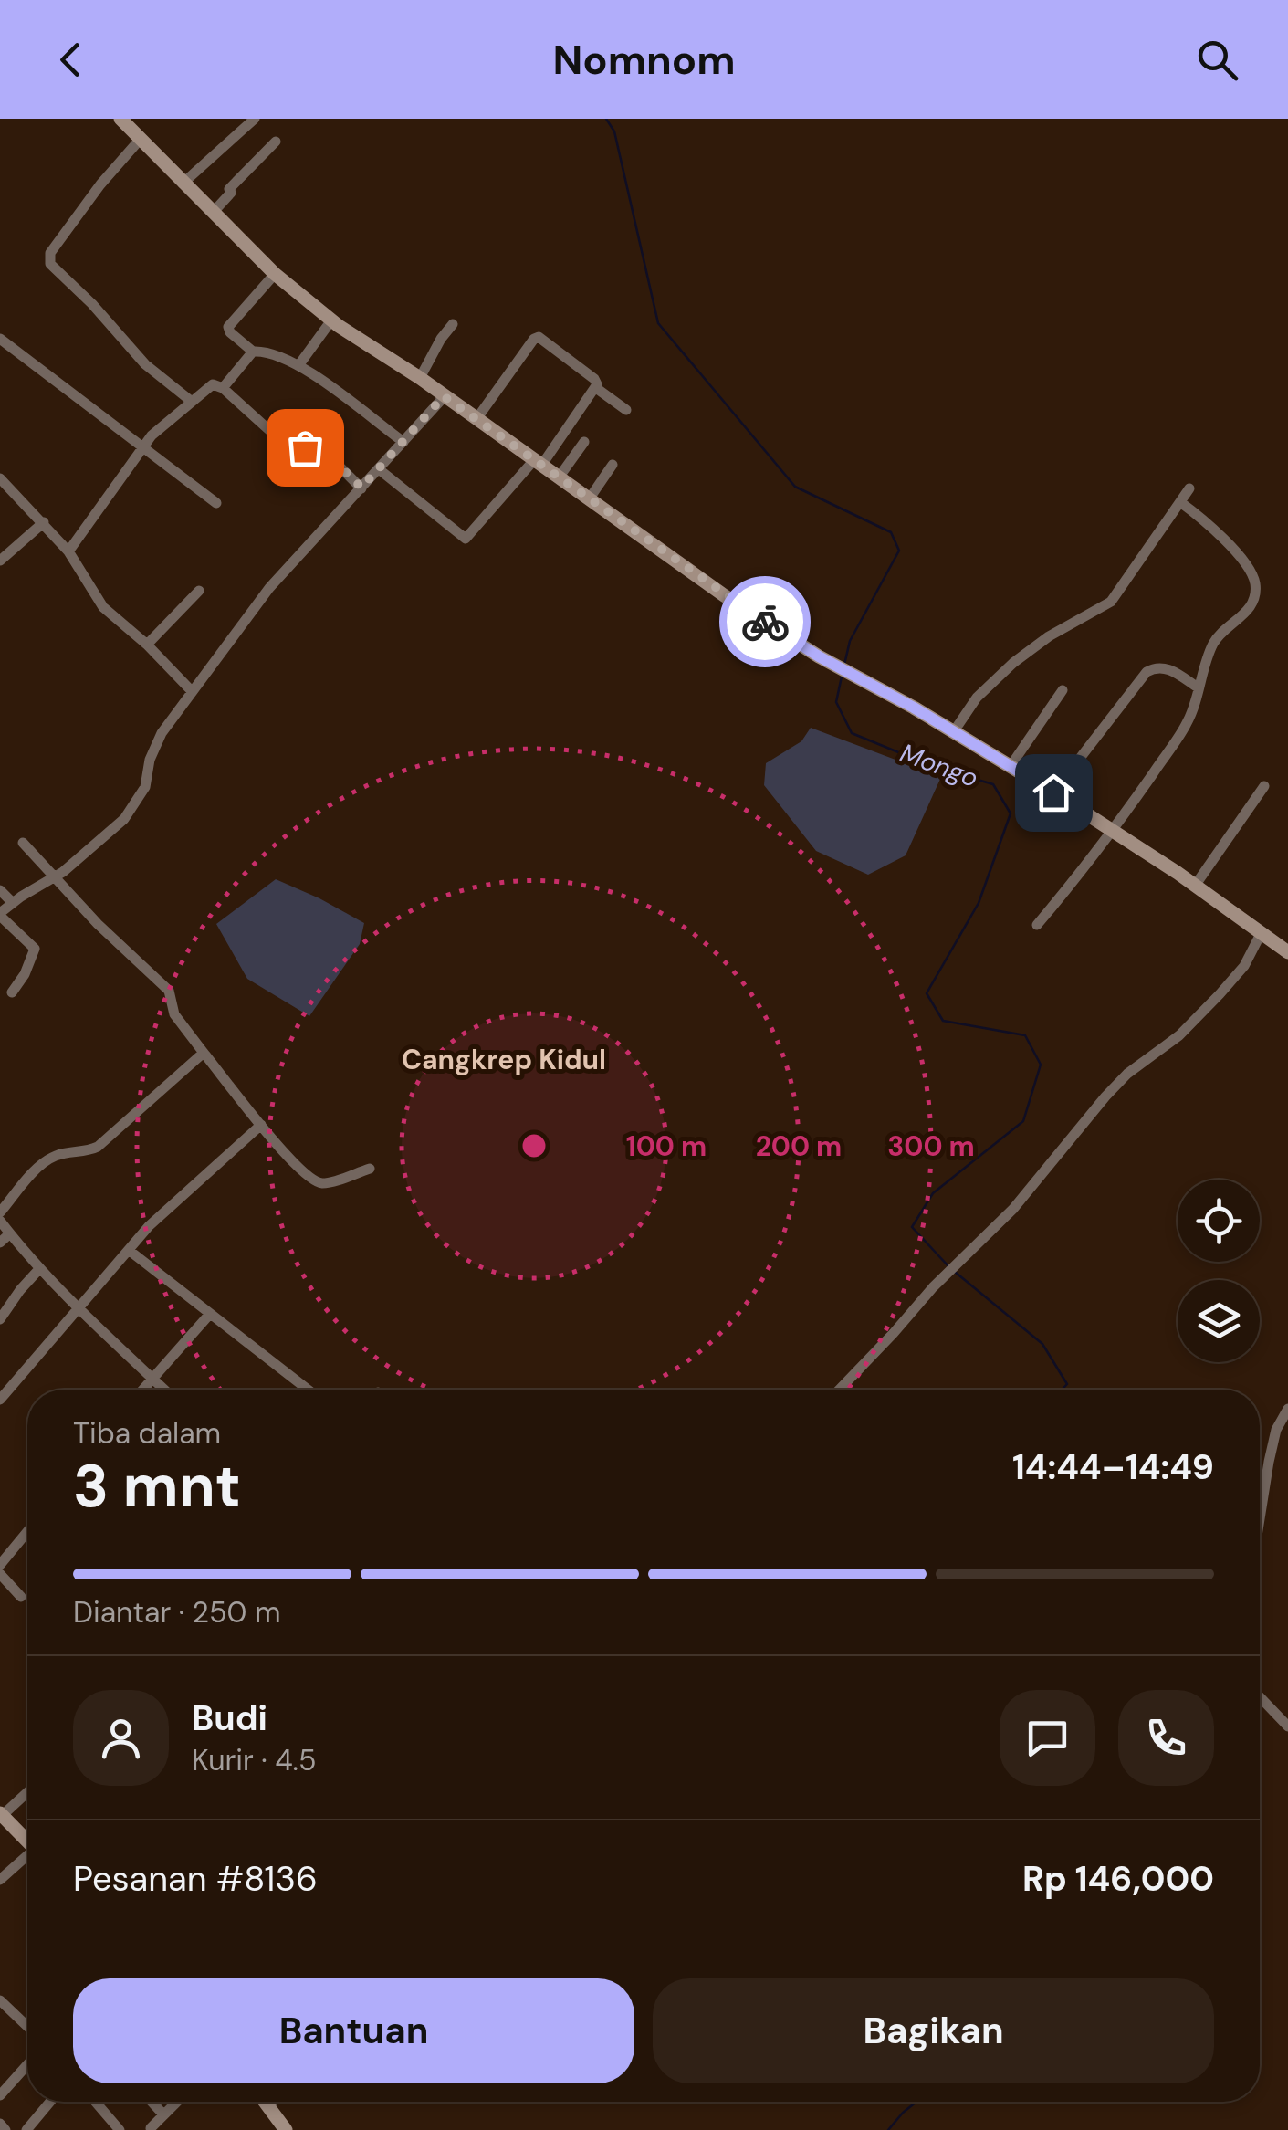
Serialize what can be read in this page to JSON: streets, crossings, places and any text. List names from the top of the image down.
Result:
{
  "districts": ["Cangkrep Kidul"],
  "water": ["Mongo"],
  "page": {
    "header": "Nomnom",
    "heading": ["3 mnt", "Tiba dalam", "14:44–14:49"],
    "panel": [
      "Budi",
      "Kurir · 4.5",
      "Pesanan #8136",
      "Rp 146,000"
    ],
    "bar": "Diantar · 250 m",
    "buttons": ["Bantuan", "Bagikan"]
  },
  "rings": ["100 m", "200 m", "300 m"]
}
